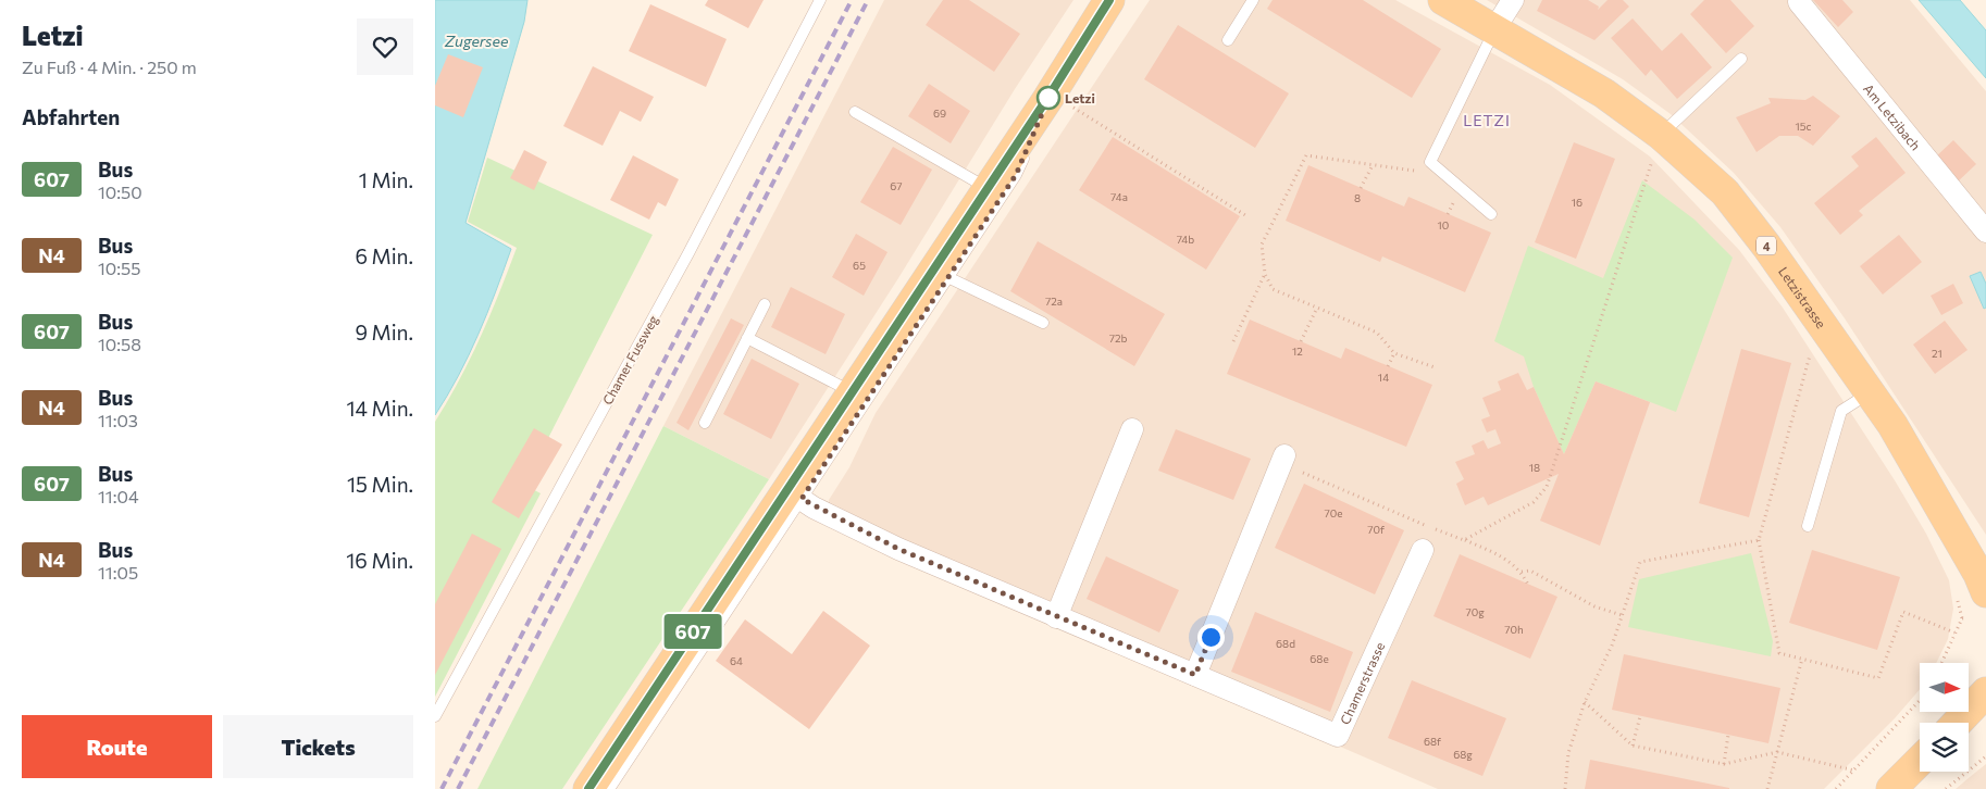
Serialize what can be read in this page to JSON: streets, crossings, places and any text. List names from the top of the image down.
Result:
{
  "streets": {
    "main road": ["4", "Letzistrasse"],
    "street": ["Am Letzibach", "Chamerstrasse"],
    "lane": ["Chamer Fussweg"]
  },
  "districts": ["LETZI"],
  "water": ["Zugersee"],
  "places": ["Letzi"],
  "lines": ["bus line 607"],
  "house_numbers": [
    "69",
    "15c",
    "67",
    "74a",
    "8",
    "16",
    "10",
    "74b",
    "65",
    "72a",
    "72b",
    "12",
    "21",
    "14",
    "18",
    "70e",
    "70f",
    "70g",
    "70h",
    "68d",
    "68e",
    "64",
    "68f",
    "68g"
  ],
  "north": "right",
  "page": {
    "heading": [
      ["Letzi", "Zu Fuß · 4 Min. · 250 m"],
      "Abfahrten"
    ],
    "on_map": "607",
    "list": [
      {
        "mark": "607",
        "name": "Bus",
        "note": "10:50",
        "value": "1 Min."
      },
      {
        "mark": "N4",
        "name": "Bus",
        "note": "10:55",
        "value": "6 Min."
      },
      {
        "mark": "607",
        "name": "Bus",
        "note": "10:58",
        "value": "9 Min."
      },
      {
        "mark": "N4",
        "name": "Bus",
        "note": "11:03",
        "value": "14 Min."
      },
      {
        "mark": "607",
        "name": "Bus",
        "note": "11:04",
        "value": "15 Min."
      },
      {
        "mark": "N4",
        "name": "Bus",
        "note": "11:05",
        "value": "16 Min."
      }
    ],
    "buttons": ["Route", "Tickets"]
  }
}
